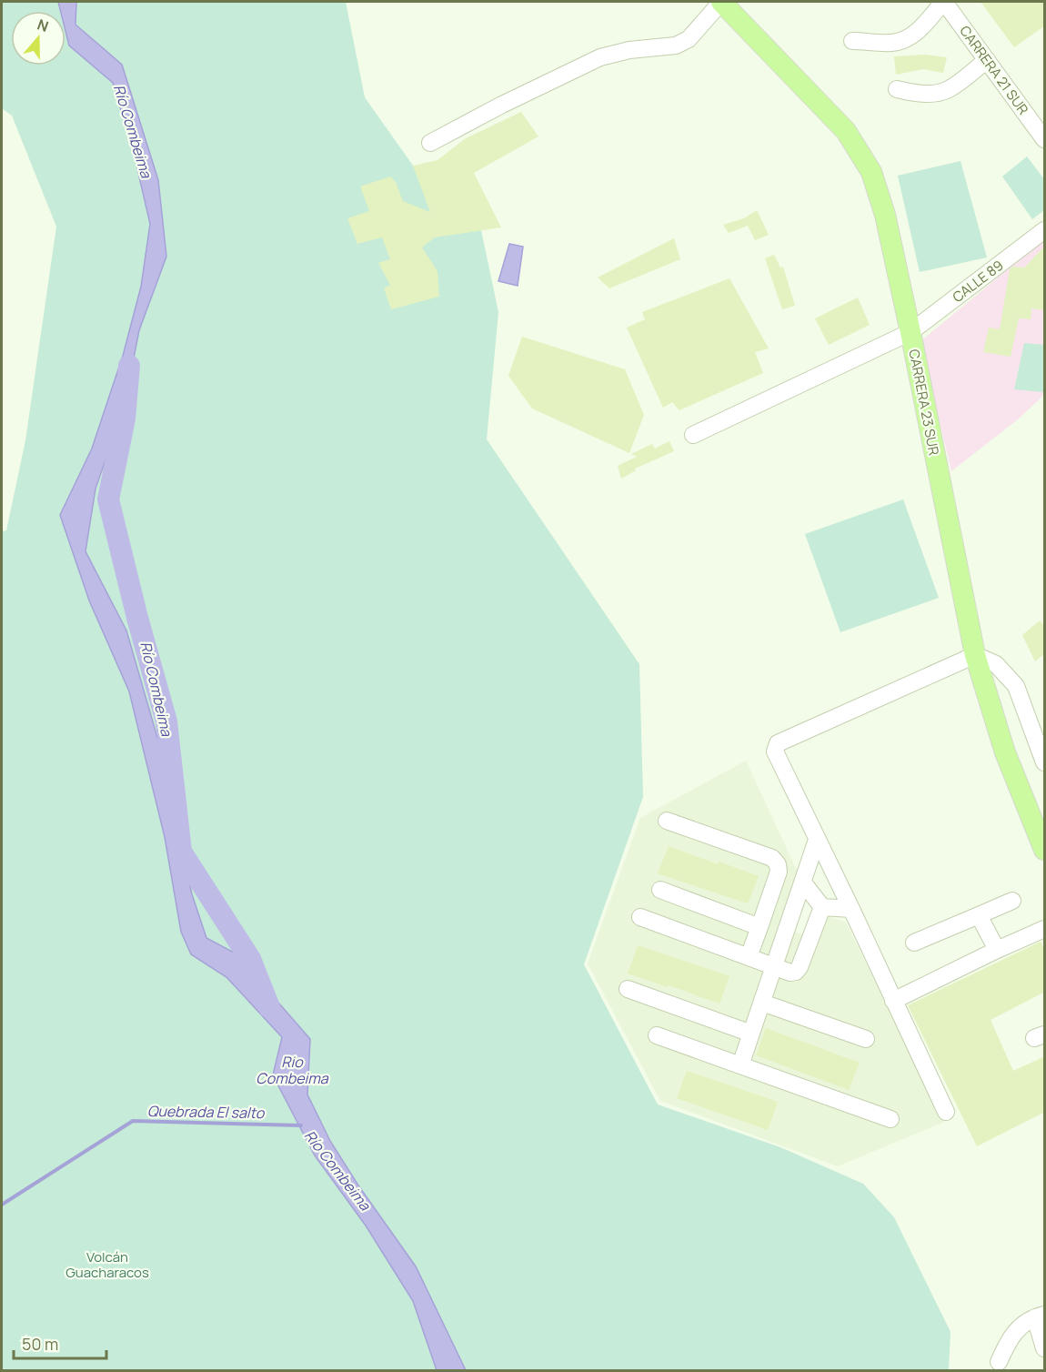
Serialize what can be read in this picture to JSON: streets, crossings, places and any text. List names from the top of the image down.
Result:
{
  "streets": {
    "main road": ["CARRERA 23 SUR"],
    "street": ["CARRERA 21 SUR", "CALLE 89"]
  },
  "crossings": [
    ["CALLE 89", "CARRERA 23 SUR"]
  ],
  "water": ["Río Combeima", "Rio Combeima", "Quebrada El salto"],
  "parks": ["Volcán Guacharacos"],
  "scale_bar": "50 m",
  "north": "top"
}
